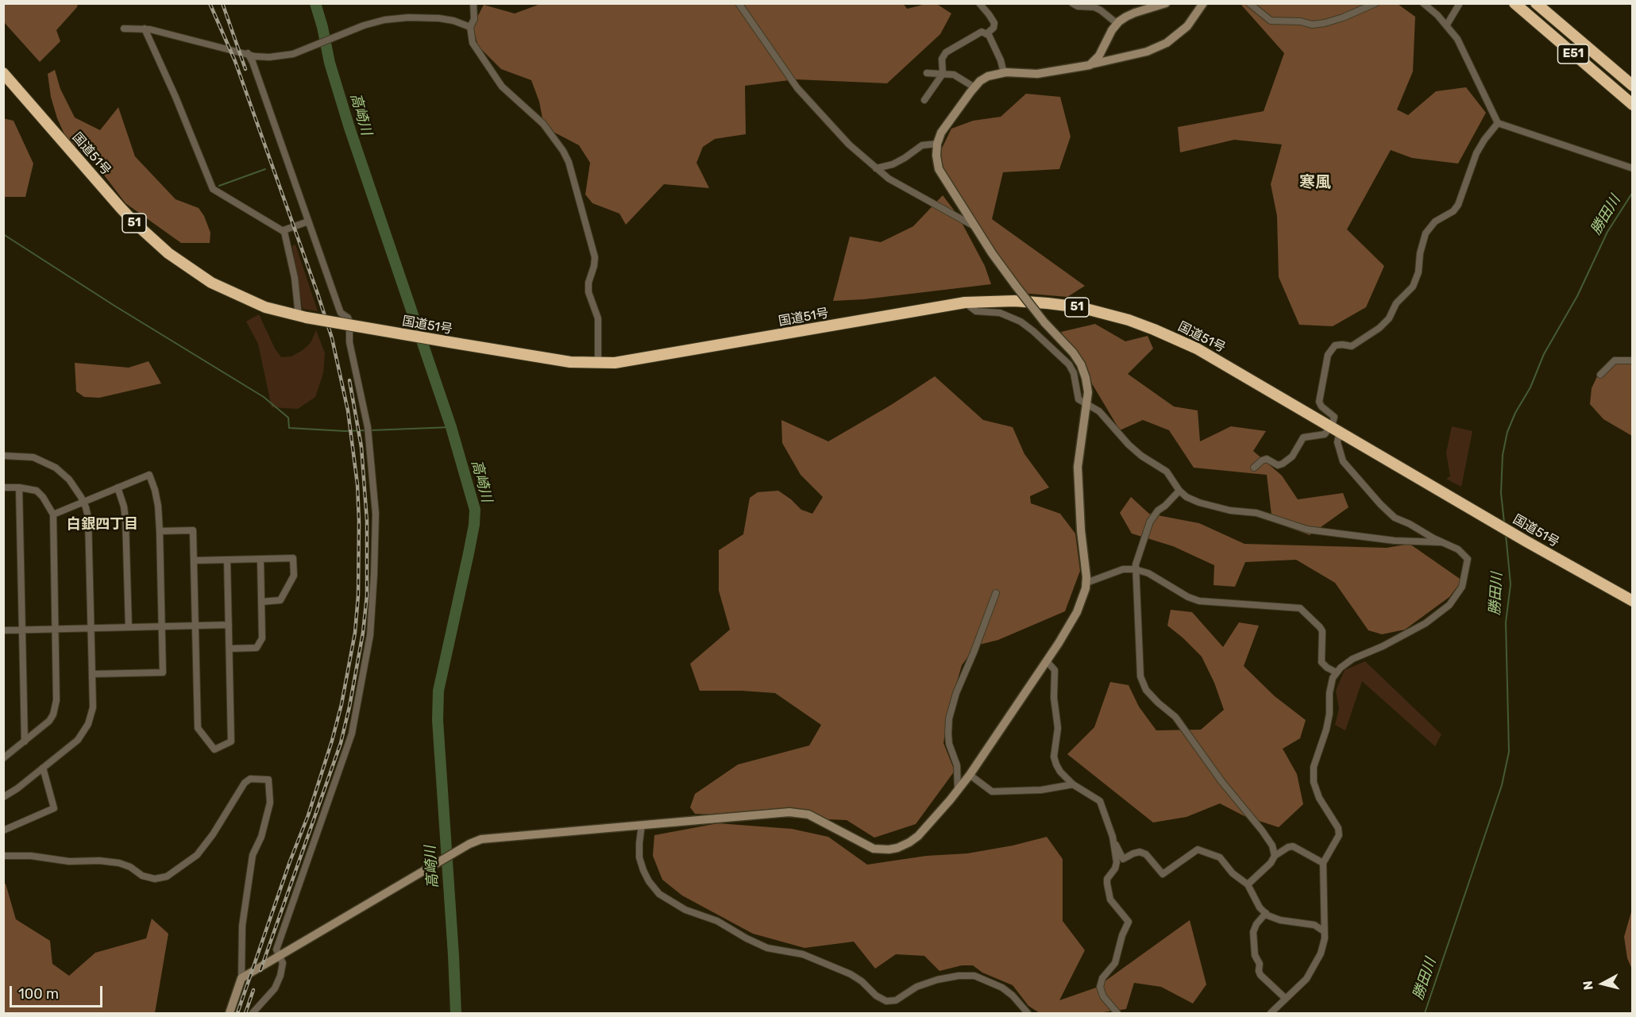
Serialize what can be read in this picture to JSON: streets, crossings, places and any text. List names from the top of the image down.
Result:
{
  "streets": {
    "highway": ["E51", "国道51号", "51"]
  },
  "districts": ["寒風", "白銀四丁目"],
  "water": ["高崎川", "勝田川"],
  "scale_bar": "100 m",
  "north": "left"
}
